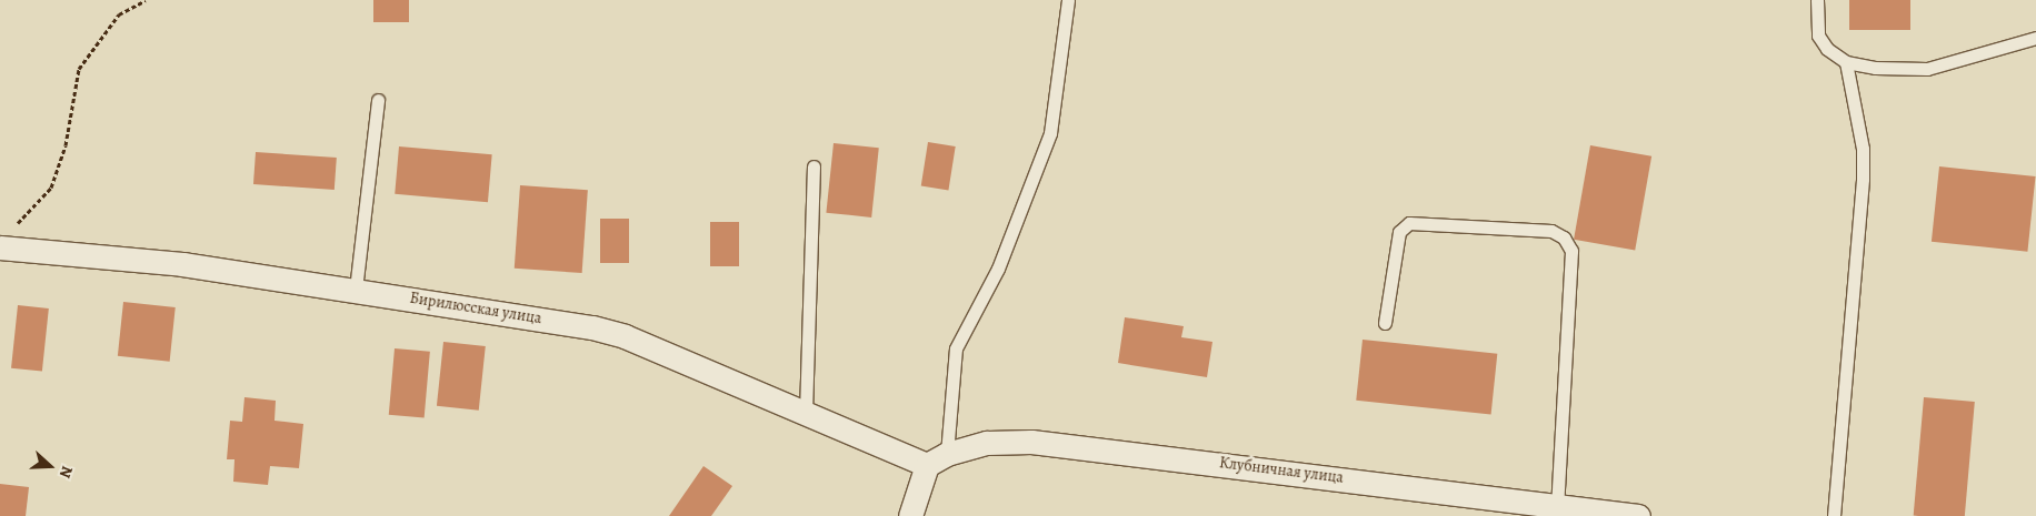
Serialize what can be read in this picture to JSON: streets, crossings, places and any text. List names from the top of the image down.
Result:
{
  "streets": {
    "street": ["Бирилюсская улица", "Клубничная улица"]
  },
  "crossings": [
    ["Бирилюсская улица", "Клубничная улица"]
  ],
  "north": "right"
}
